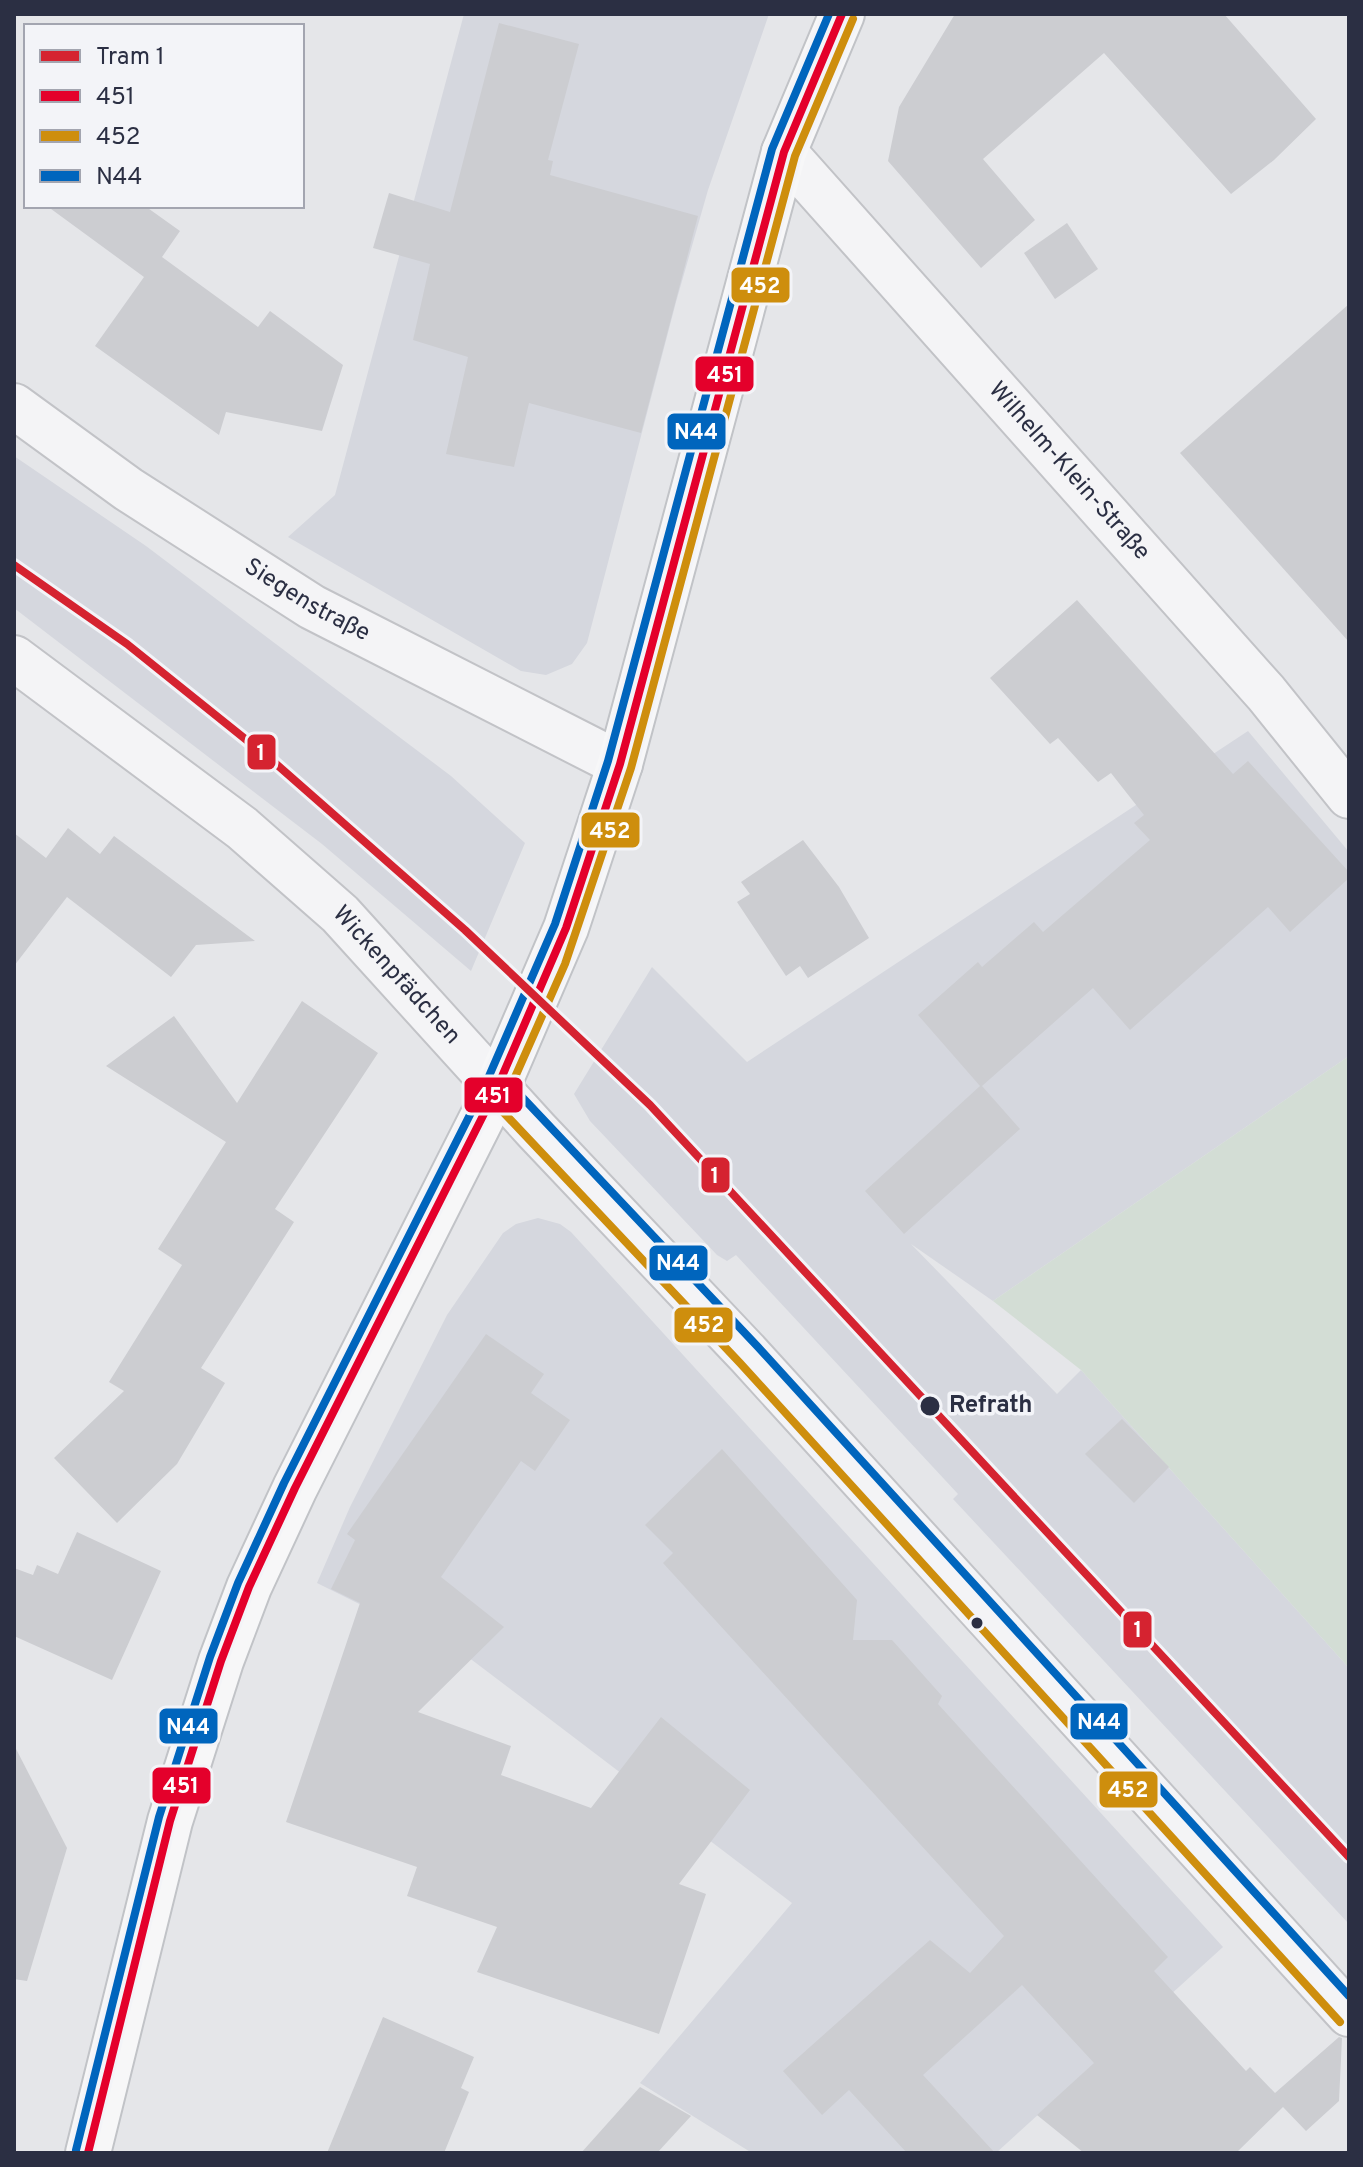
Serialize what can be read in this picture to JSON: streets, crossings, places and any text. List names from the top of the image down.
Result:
{
  "streets": {
    "street": ["Wilhelm-Klein-Straße", "Siegenstraße", "Wickenpfädchen"]
  },
  "places": ["Refrath"],
  "lines": [
    "transit line 451",
    "transit line N44",
    "transit line 452",
    "tram line 1"
  ],
  "legend": [
    "Tram 1",
    "451",
    "452",
    "N44"
  ]
}
